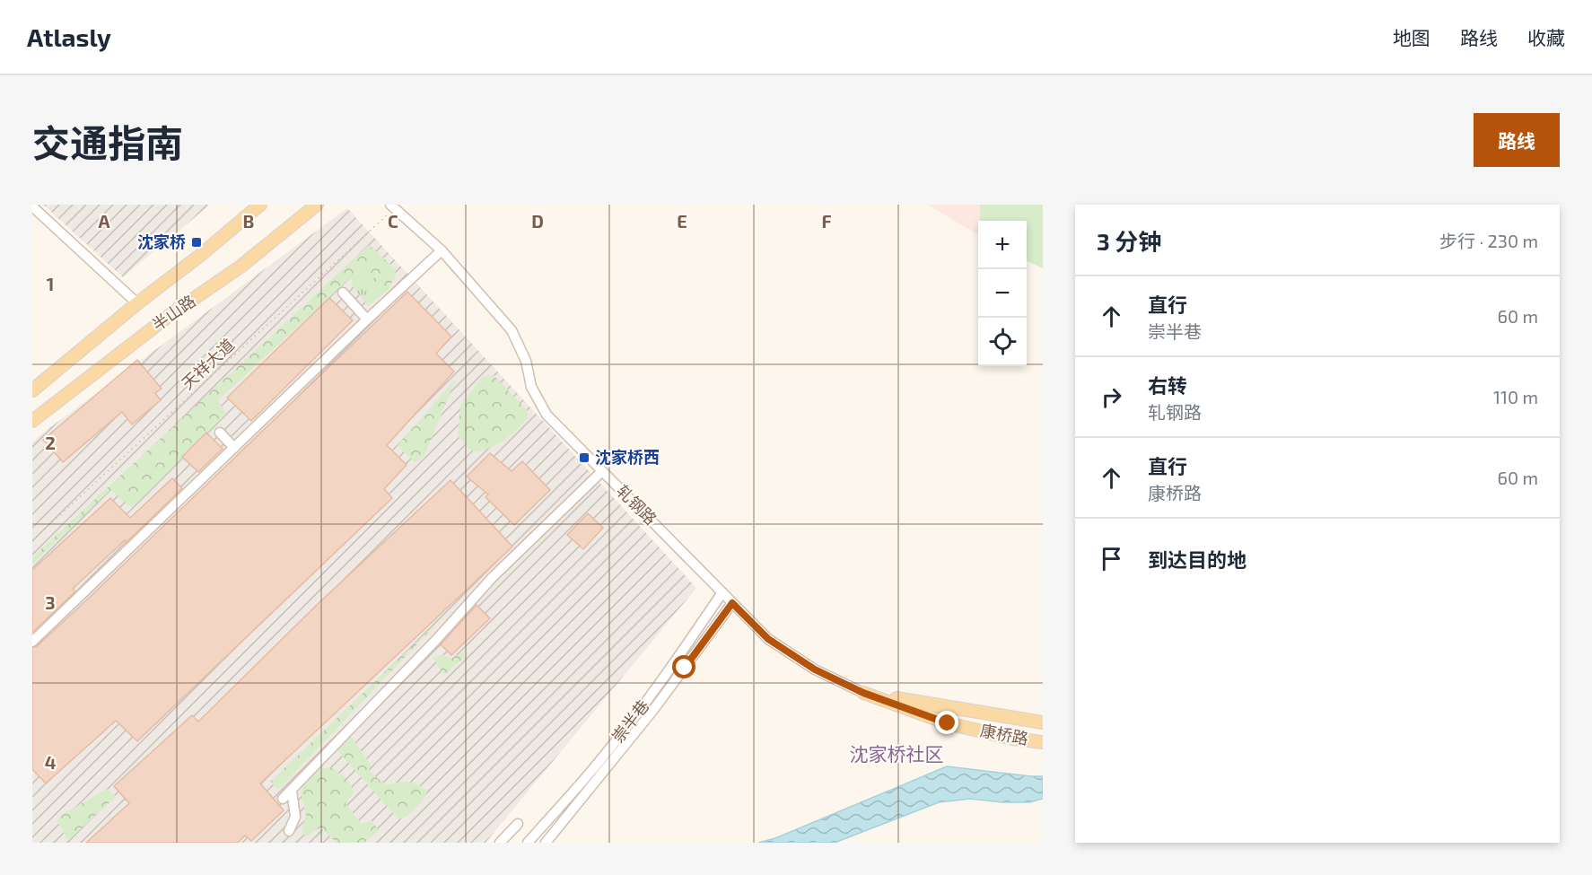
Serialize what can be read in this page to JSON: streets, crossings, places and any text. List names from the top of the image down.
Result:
{
  "streets": {
    "main road": ["半山路", "康桥路"],
    "street": ["轧钢路", "崇半巷"],
    "path": ["天祥大道"]
  },
  "crossings": [
    ["天祥大道", "轧钢路"],
    ["轧钢路", "崇半巷"],
    ["轧钢路", "康桥路"]
  ],
  "districts": ["沈家桥社区"],
  "places": {
    "transit": ["沈家桥", "沈家桥西"]
  },
  "page": {
    "header": "Atlasly",
    "nav": ["地图", "路线", "收藏"],
    "title": "交通指南",
    "buttons": "路线",
    "heading": ["3 分钟", "步行 · 230 m"],
    "map_buttons": ["+", "−"],
    "list": [
      ["直行", "崇半巷", "60 m"],
      ["右转", "轧钢路", "110 m"],
      ["直行", "康桥路", "60 m"],
      "到达目的地"
    ]
  },
  "grid": {
    "columns": [
      "A",
      "B",
      "C",
      "D",
      "E",
      "F"
    ],
    "rows": [
      "1",
      "2",
      "3",
      "4"
    ]
  }
}
